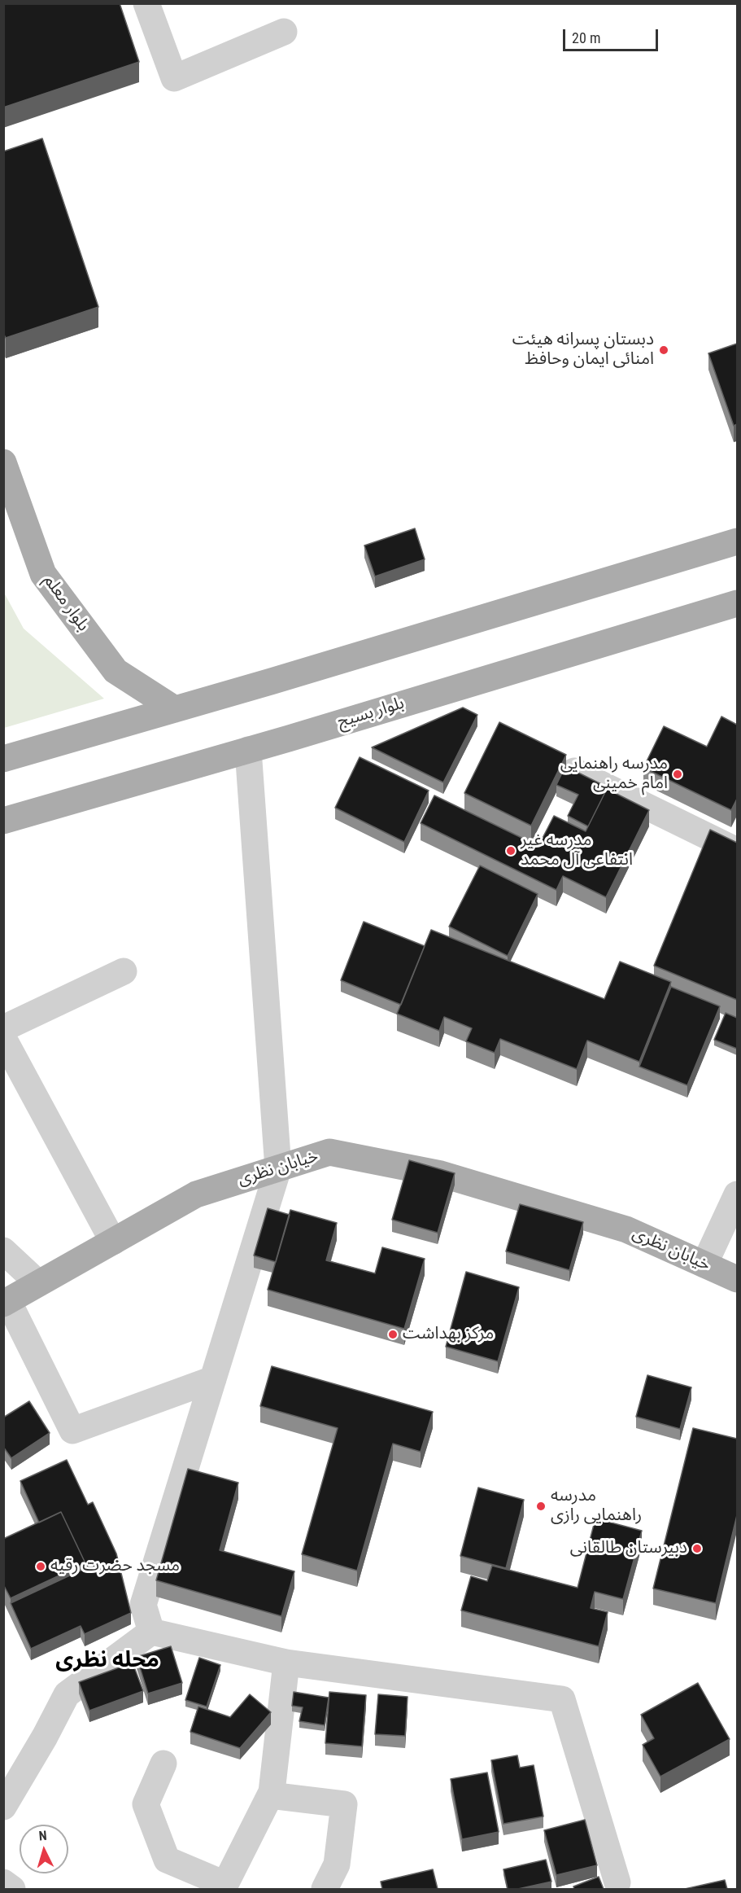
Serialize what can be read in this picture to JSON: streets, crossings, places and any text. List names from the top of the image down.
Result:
{
  "streets": {
    "main road": ["بلوار معلم", "بلوار بسیج", "خیابان نظری"]
  },
  "districts": ["محله نظری"],
  "places": [
    "دبستان پسرانه هیئت امنائی ایمان وحافظ",
    "مدرسه راهنمایی امام خمینی",
    "مدرسه غیر انتفاعی آل محمد",
    "مرکز بهداشت",
    "مدرسه راهنمایی رازی",
    "دبیرستان طالقانی",
    "مسجد حضرت رقیه"
  ],
  "scale_bar": "20 m",
  "north": "top"
}
